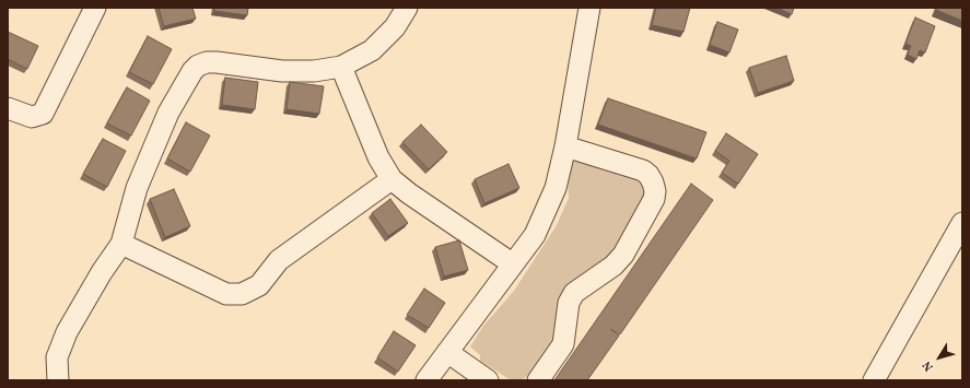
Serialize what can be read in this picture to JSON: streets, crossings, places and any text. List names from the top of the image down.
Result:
{
  "north": "bottom left"
}
